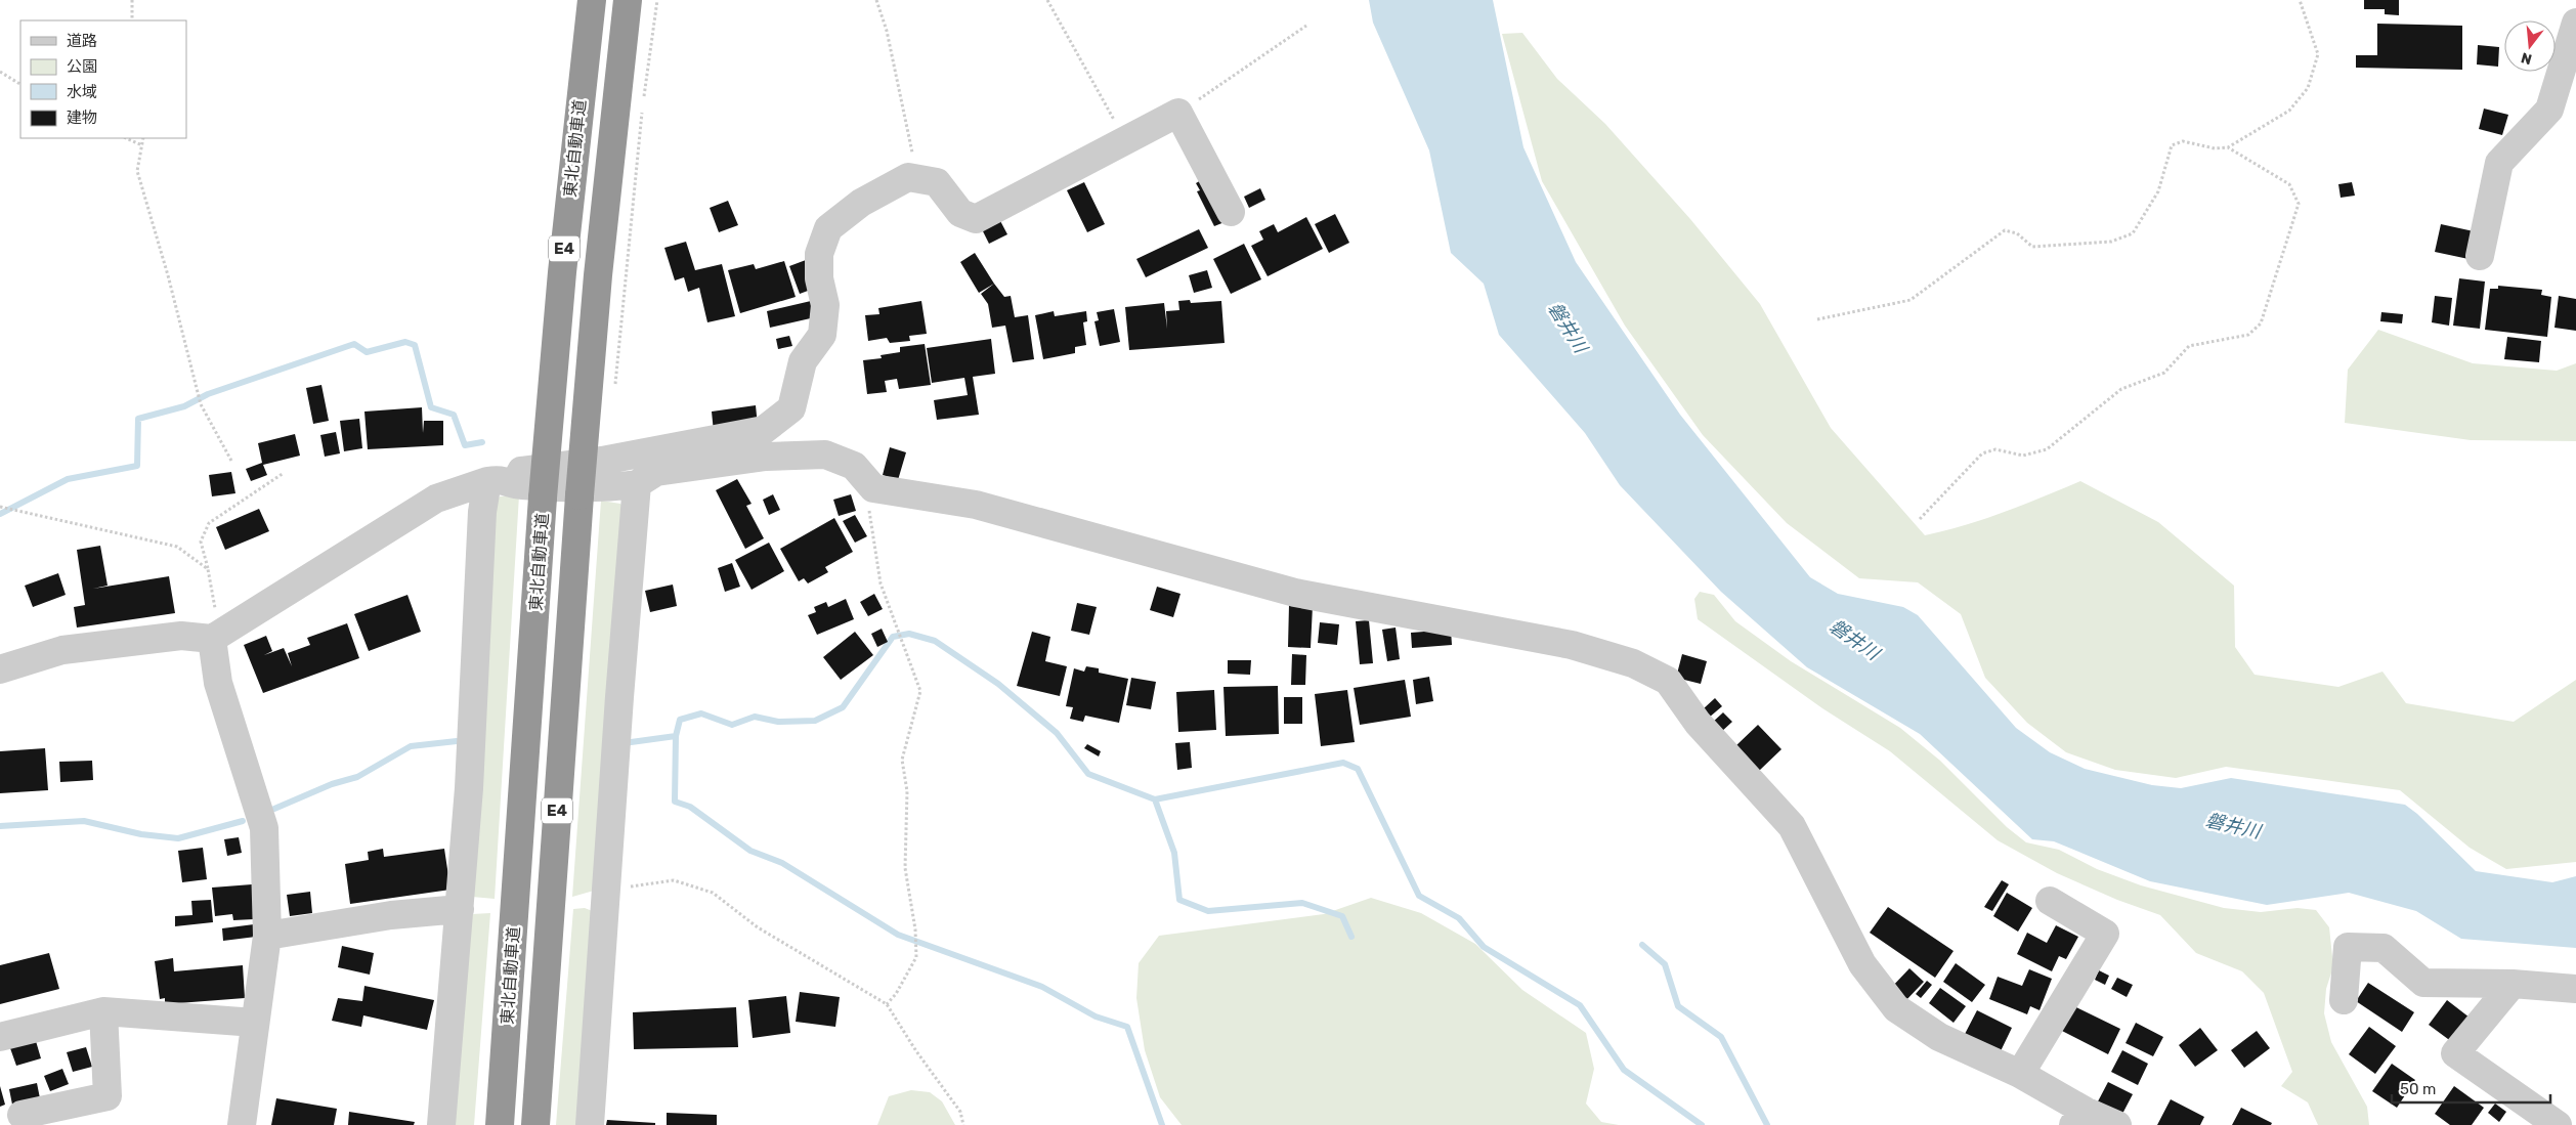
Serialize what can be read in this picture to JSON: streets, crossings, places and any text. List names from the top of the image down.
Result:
{
  "streets": {
    "highway": ["東北自動車道", "E4"]
  },
  "water": ["磐井川"],
  "legend": [
    "道路",
    "公園",
    "水域",
    "建物"
  ],
  "scale_bar": "50 m",
  "north": "bottom"
}
